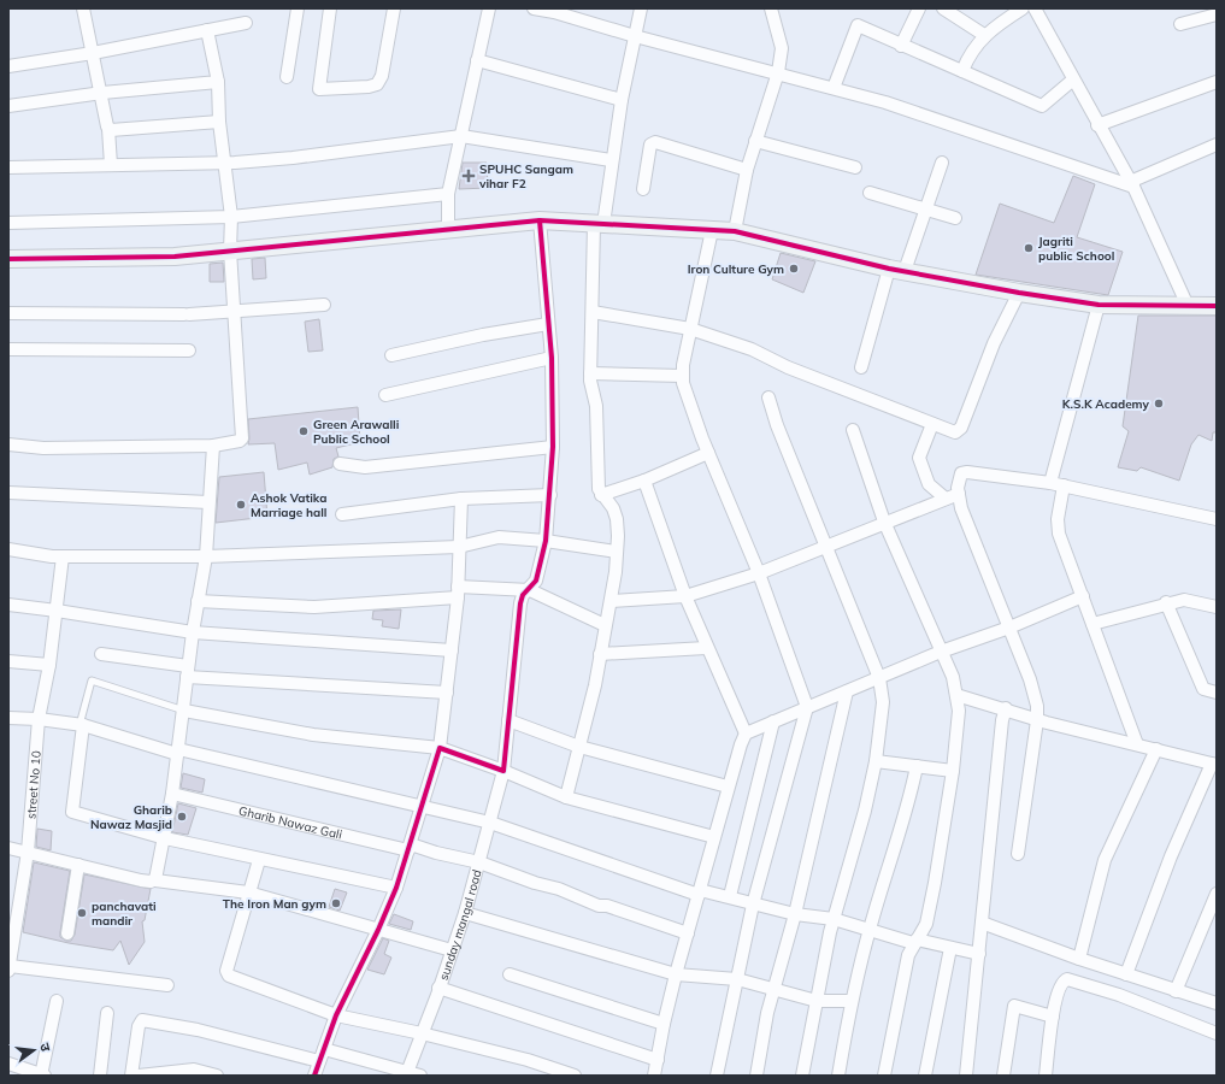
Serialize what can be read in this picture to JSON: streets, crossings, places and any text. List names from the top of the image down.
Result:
{
  "streets": {
    "street": ["street No 10", "Gharib Nawaz Gali", "sunday mangal road"]
  },
  "crossings": [
    ["Gharib Nawaz Gali", "sunday mangal road"]
  ],
  "places": {
    "health": ["SPUHC Sangam vihar F2"],
    "other": [
      "Jagriti public School",
      "Iron Culture Gym",
      "K.S.K Academy",
      "Green Arawalli Public School",
      "Ashok Vatika Marriage hall",
      "Gharib Nawaz Masjid",
      "The Iron Man gym",
      "panchavati mandir"
    ]
  },
  "north": "right"
}
